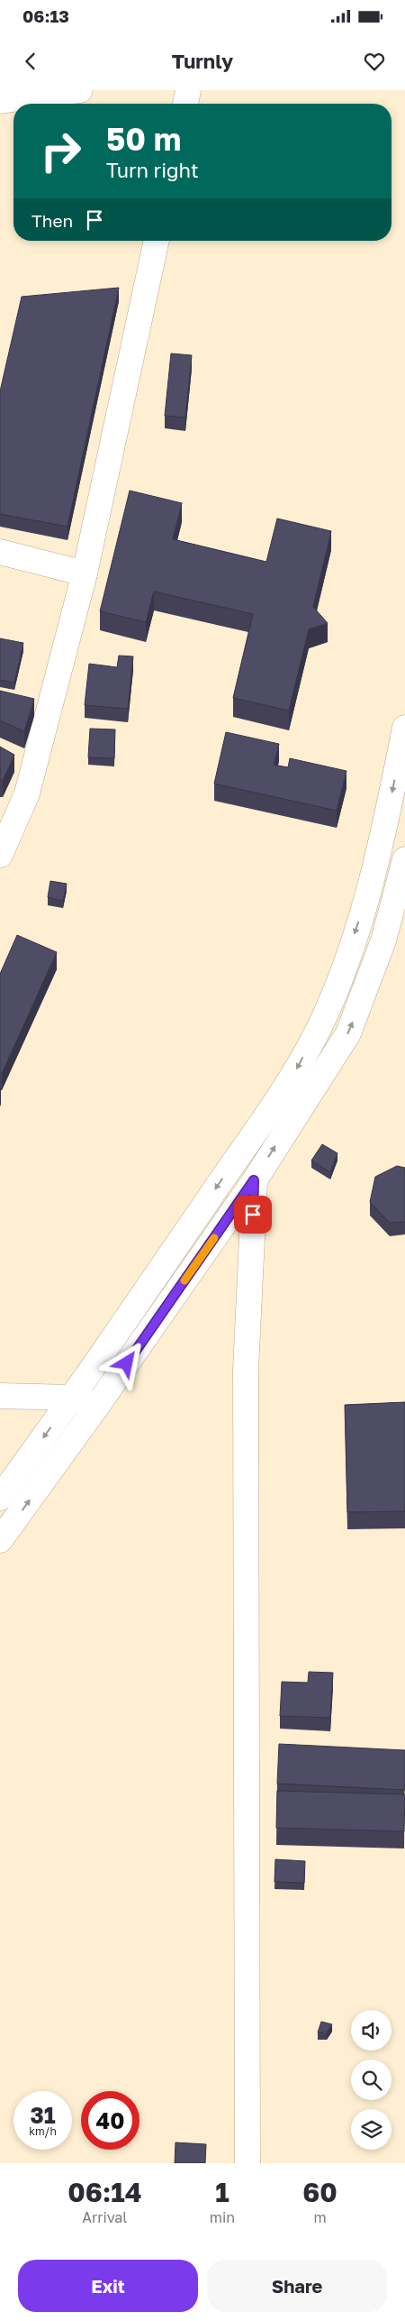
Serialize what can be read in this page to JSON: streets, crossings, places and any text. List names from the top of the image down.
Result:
{
  "page": {
    "status": "06:13",
    "header": "Turnly",
    "turn": ["50 m", "Turn right"],
    "then": "Then",
    "speed": "31 km/h",
    "limit": "40",
    "eta": [
      "06:14",
      "Arrival",
      "1",
      "min",
      "60",
      "m"
    ],
    "buttons": ["Exit", "Share"]
  }
}
